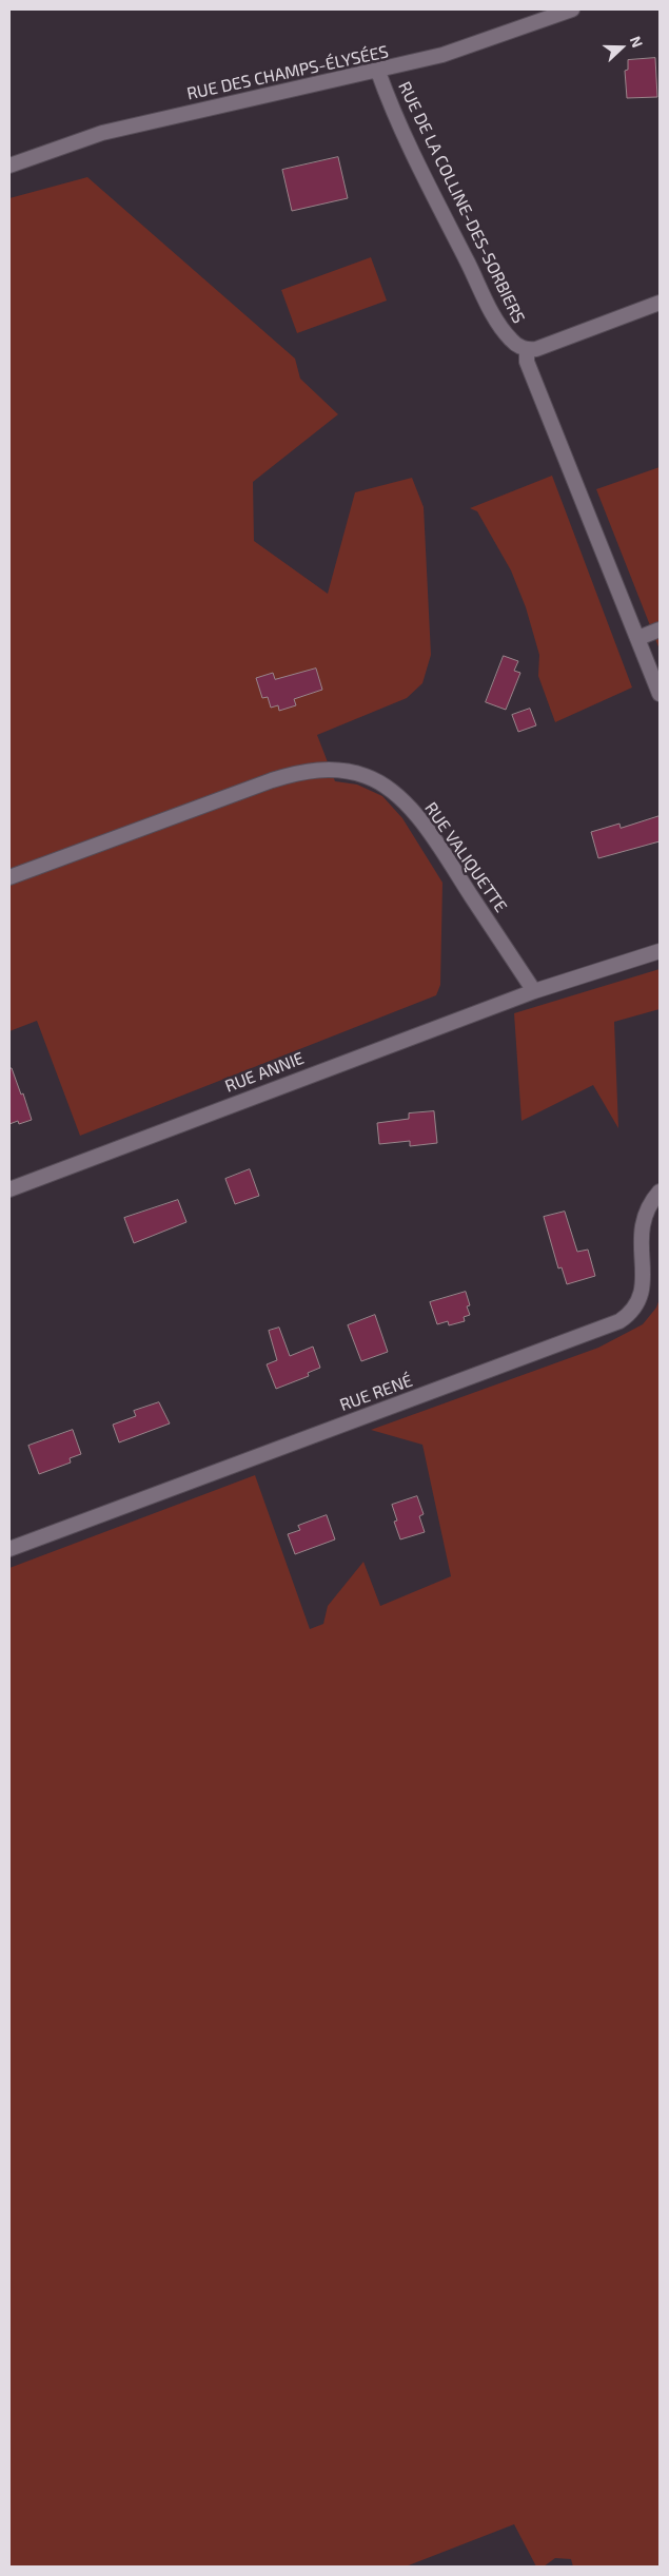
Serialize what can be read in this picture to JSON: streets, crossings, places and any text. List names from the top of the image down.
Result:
{
  "streets": {
    "street": [
      "RUE DES CHAMPS-ÉLYSÉES",
      "RUE DE LA COLLINE-DES-SORBIERS",
      "RUE VALIQUETTE",
      "RUE ANNIE",
      "RUE RENÉ"
    ]
  },
  "crossings": [
    ["RUE DES CHAMPS-ÉLYSÉES", "RUE DE LA COLLINE-DES-SORBIERS"],
    ["RUE VALIQUETTE", "RUE ANNIE"]
  ],
  "north": "right"
}
